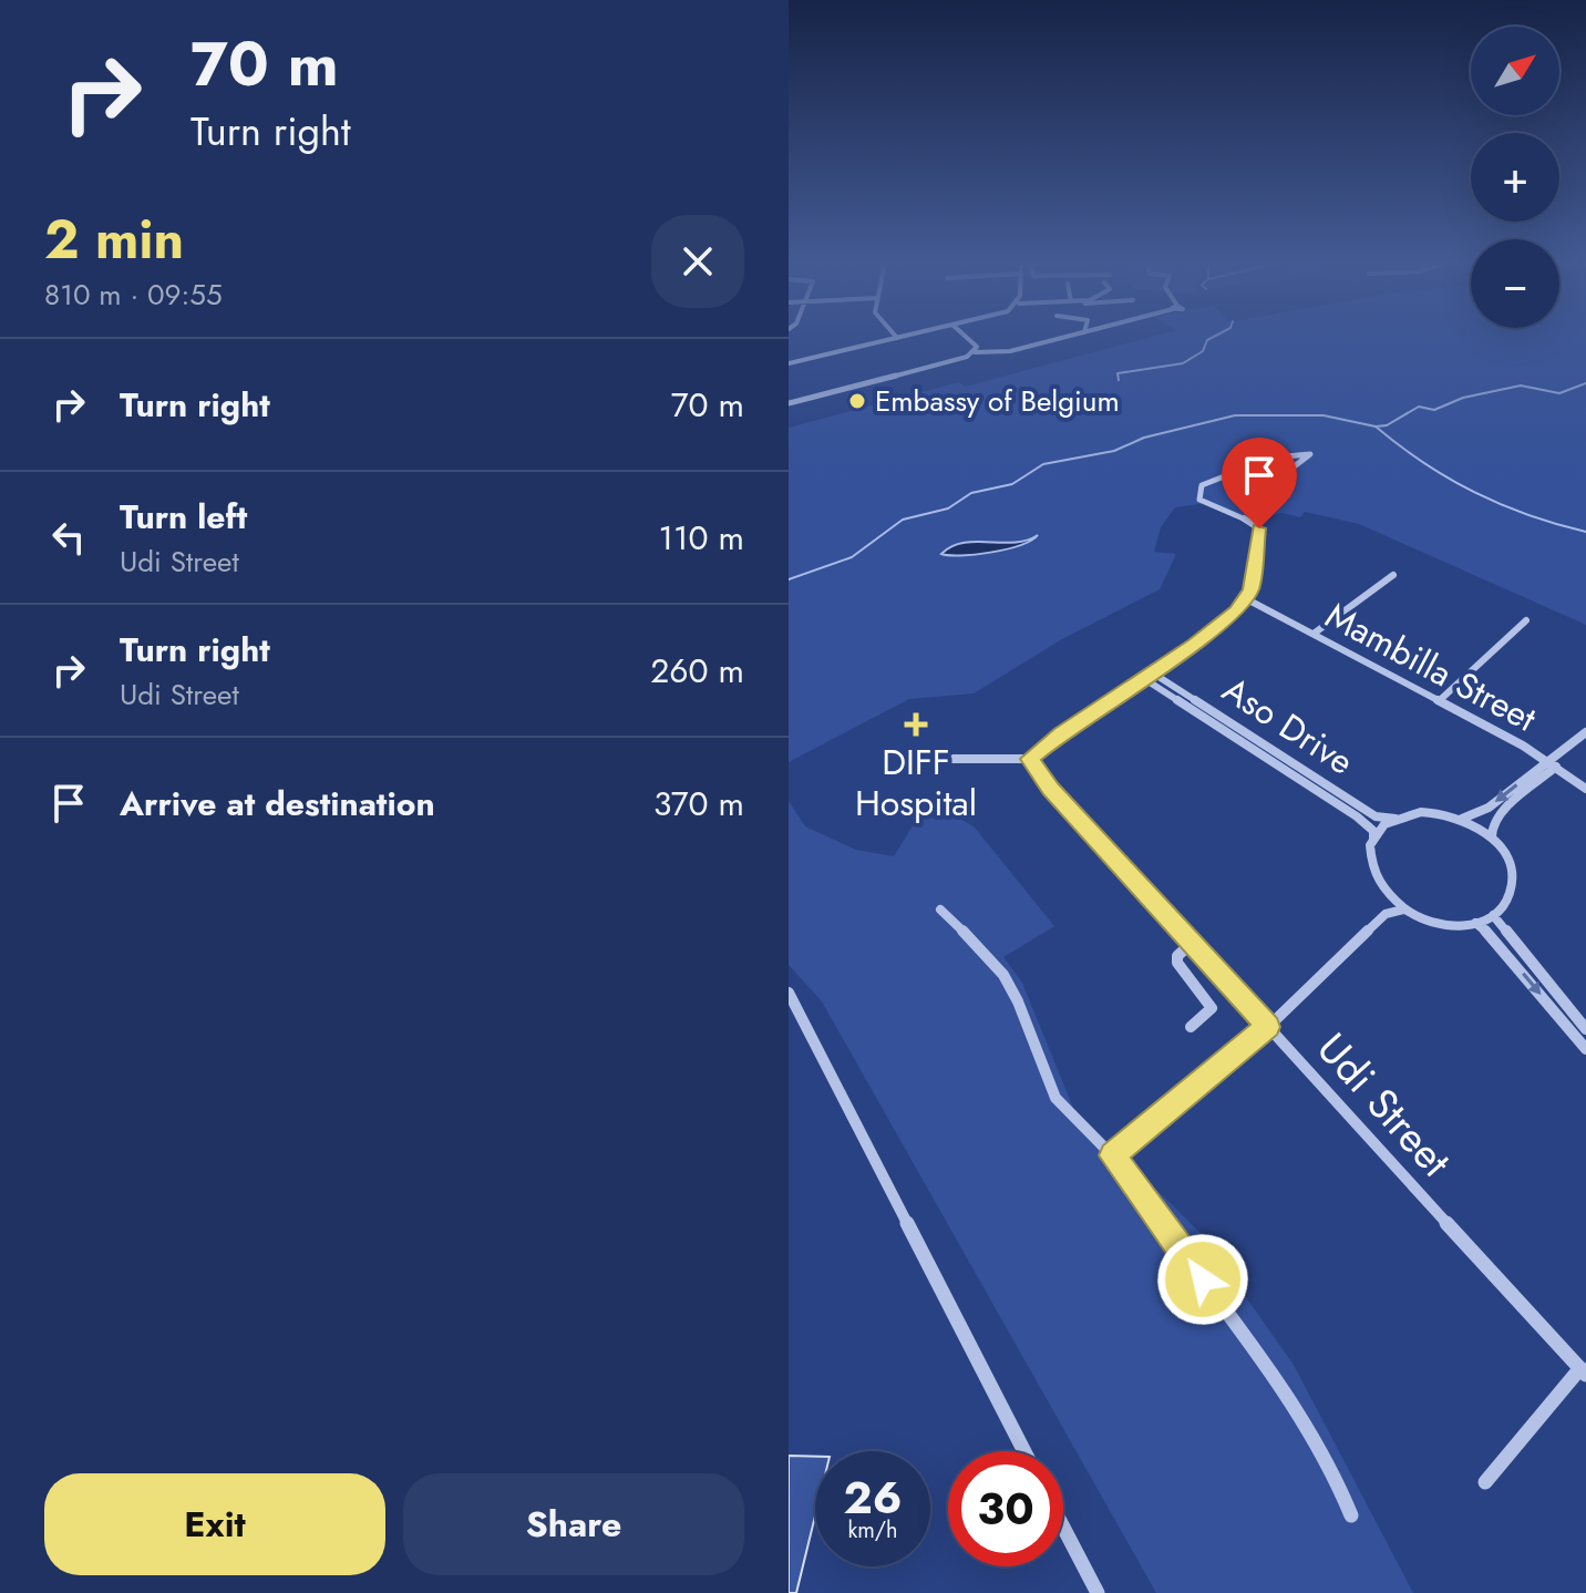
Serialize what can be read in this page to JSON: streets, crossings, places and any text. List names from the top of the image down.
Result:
{
  "streets": {
    "street": ["Mambilla Street", "Aso Drive", "Udi Street"]
  },
  "places": {
    "other": ["Embassy of Belgium"],
    "health": ["DIFF Hospital"]
  },
  "north": "top right",
  "page": {
    "turn": ["70 m", "Turn right"],
    "map_buttons": ["+", "−"],
    "heading": ["2 min", "810 m · 09:55"],
    "list": [
      {
        "name": "Turn right",
        "value": "70 m"
      },
      {
        "name": "Turn left",
        "note": "Udi Street",
        "value": "110 m"
      },
      {
        "name": "Turn right",
        "note": "Udi Street",
        "value": "260 m"
      },
      {
        "name": "Arrive at destination",
        "value": "370 m"
      }
    ],
    "speed": "26 km/h",
    "limit": "30",
    "buttons": ["Exit", "Share"]
  }
}
